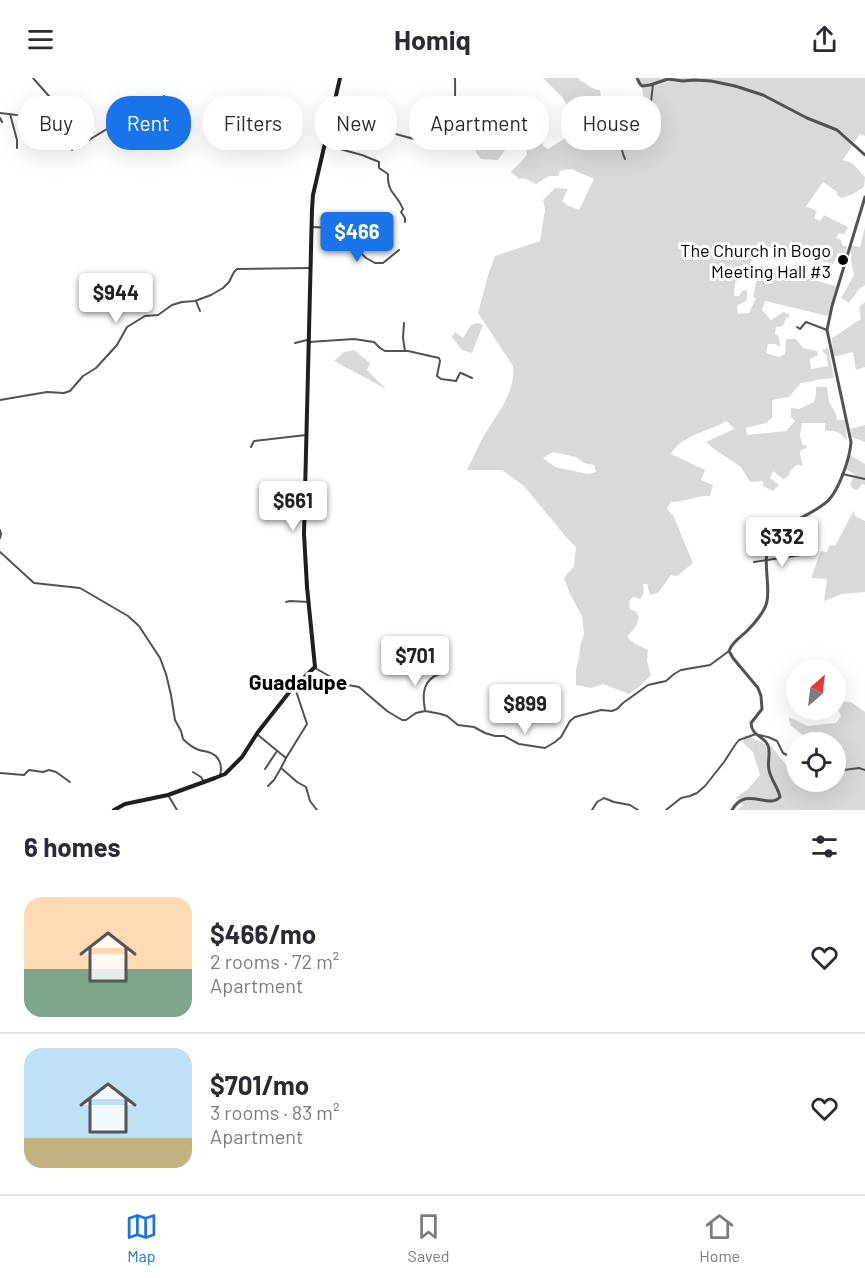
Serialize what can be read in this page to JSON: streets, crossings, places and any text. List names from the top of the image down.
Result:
{
  "districts": ["Guadalupe"],
  "places": ["The Church in Bogo Meeting Hall #3"],
  "north": "top right",
  "page": {
    "header": "Homiq",
    "chip": [
      "Buy",
      "Rent",
      "Filters",
      "New",
      "Apartment",
      "House"
    ],
    "price": [
      "$466",
      "$944",
      "$661",
      "$332",
      "$701",
      "$899"
    ],
    "heading": "6 homes",
    "list": [
      {
        "name": "$466/mo",
        "note": "2 rooms · 72 m² · Apartment"
      },
      {
        "name": "$701/mo",
        "note": "3 rooms · 83 m² · Apartment"
      }
    ],
    "tabs": ["Map", "Saved", "Home"]
  }
}
